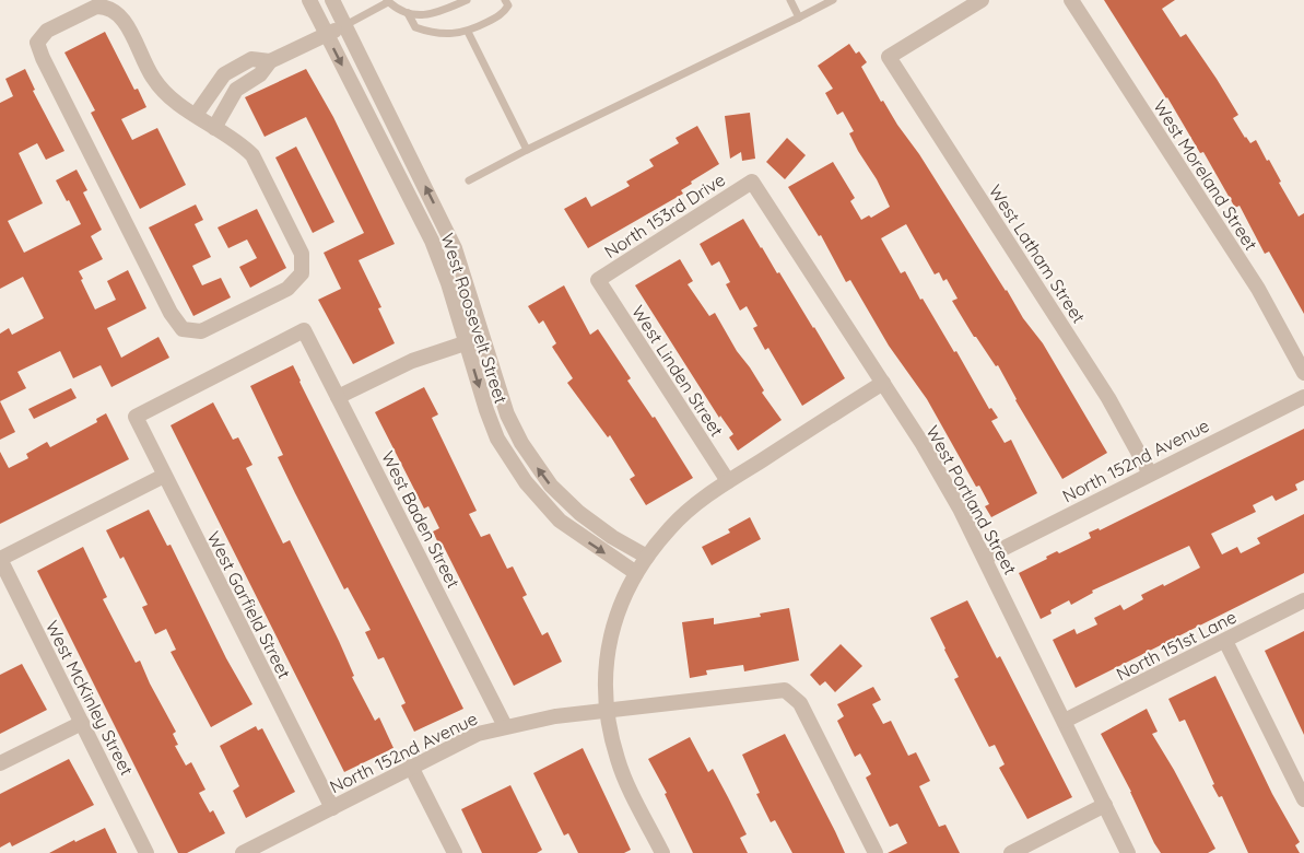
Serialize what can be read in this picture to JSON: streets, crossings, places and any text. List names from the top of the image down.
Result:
{
  "streets": {
    "street": [
      "West Moreland Street",
      "North 153rd Drive",
      "West Latham Street",
      "West Roosevelt Street",
      "West Linden Street",
      "North 152nd Avenue",
      "West Portland Street",
      "West Baden Street",
      "West Garfield Street",
      "North 151st Lane",
      "West McKinley Street"
    ]
  },
  "crossings": [
    ["North 153rd Drive", "West Linden Street"],
    ["North 153rd Drive", "West Portland Street"],
    ["West Latham Street", "North 152nd Avenue"],
    ["North 152nd Avenue", "West Portland Street"],
    ["North 152nd Avenue", "West Baden Street"],
    ["North 152nd Avenue", "West Garfield Street"],
    ["West Portland Street", "North 151st Lane"],
    ["West Baden Street", "West Garfield Street"]
  ]
}
